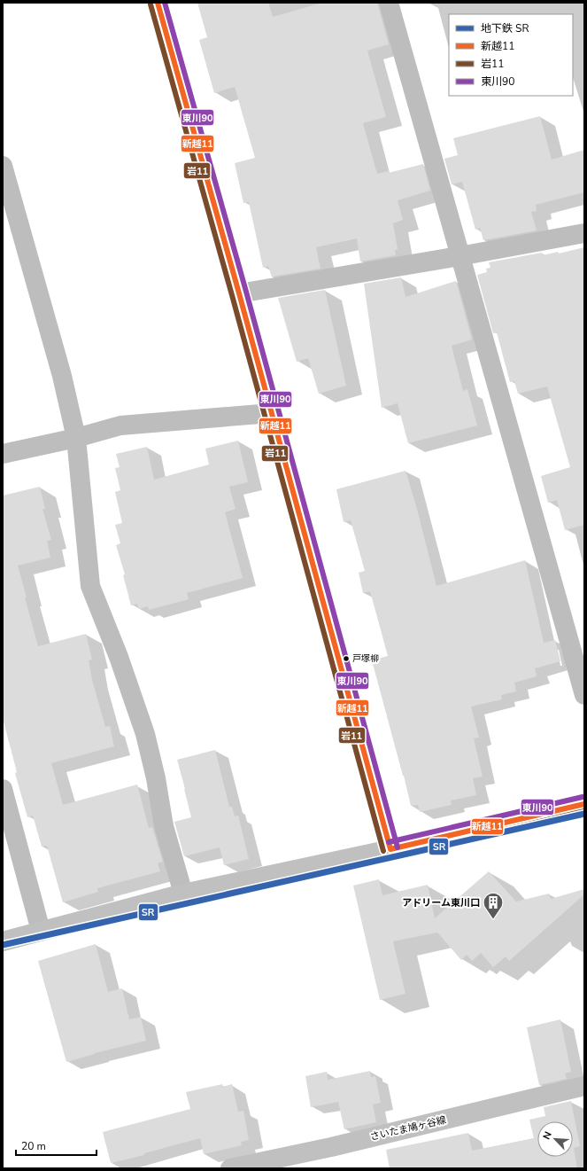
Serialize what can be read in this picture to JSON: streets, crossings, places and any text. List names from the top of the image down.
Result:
{
  "streets": {
    "main road": ["さいたま鳩ヶ谷線"]
  },
  "places": {
    "other": ["戸塚柳"],
    "building": ["アドリーム東川口"]
  },
  "lines": [
    "transit line 新越11",
    "transit line 東川90",
    "transit line 岩11",
    "metro line SR"
  ],
  "legend": [
    "地下鉄 SR",
    "新越11",
    "岩11",
    "東川90"
  ],
  "scale_bar": "20 m",
  "north": "top left"
}
